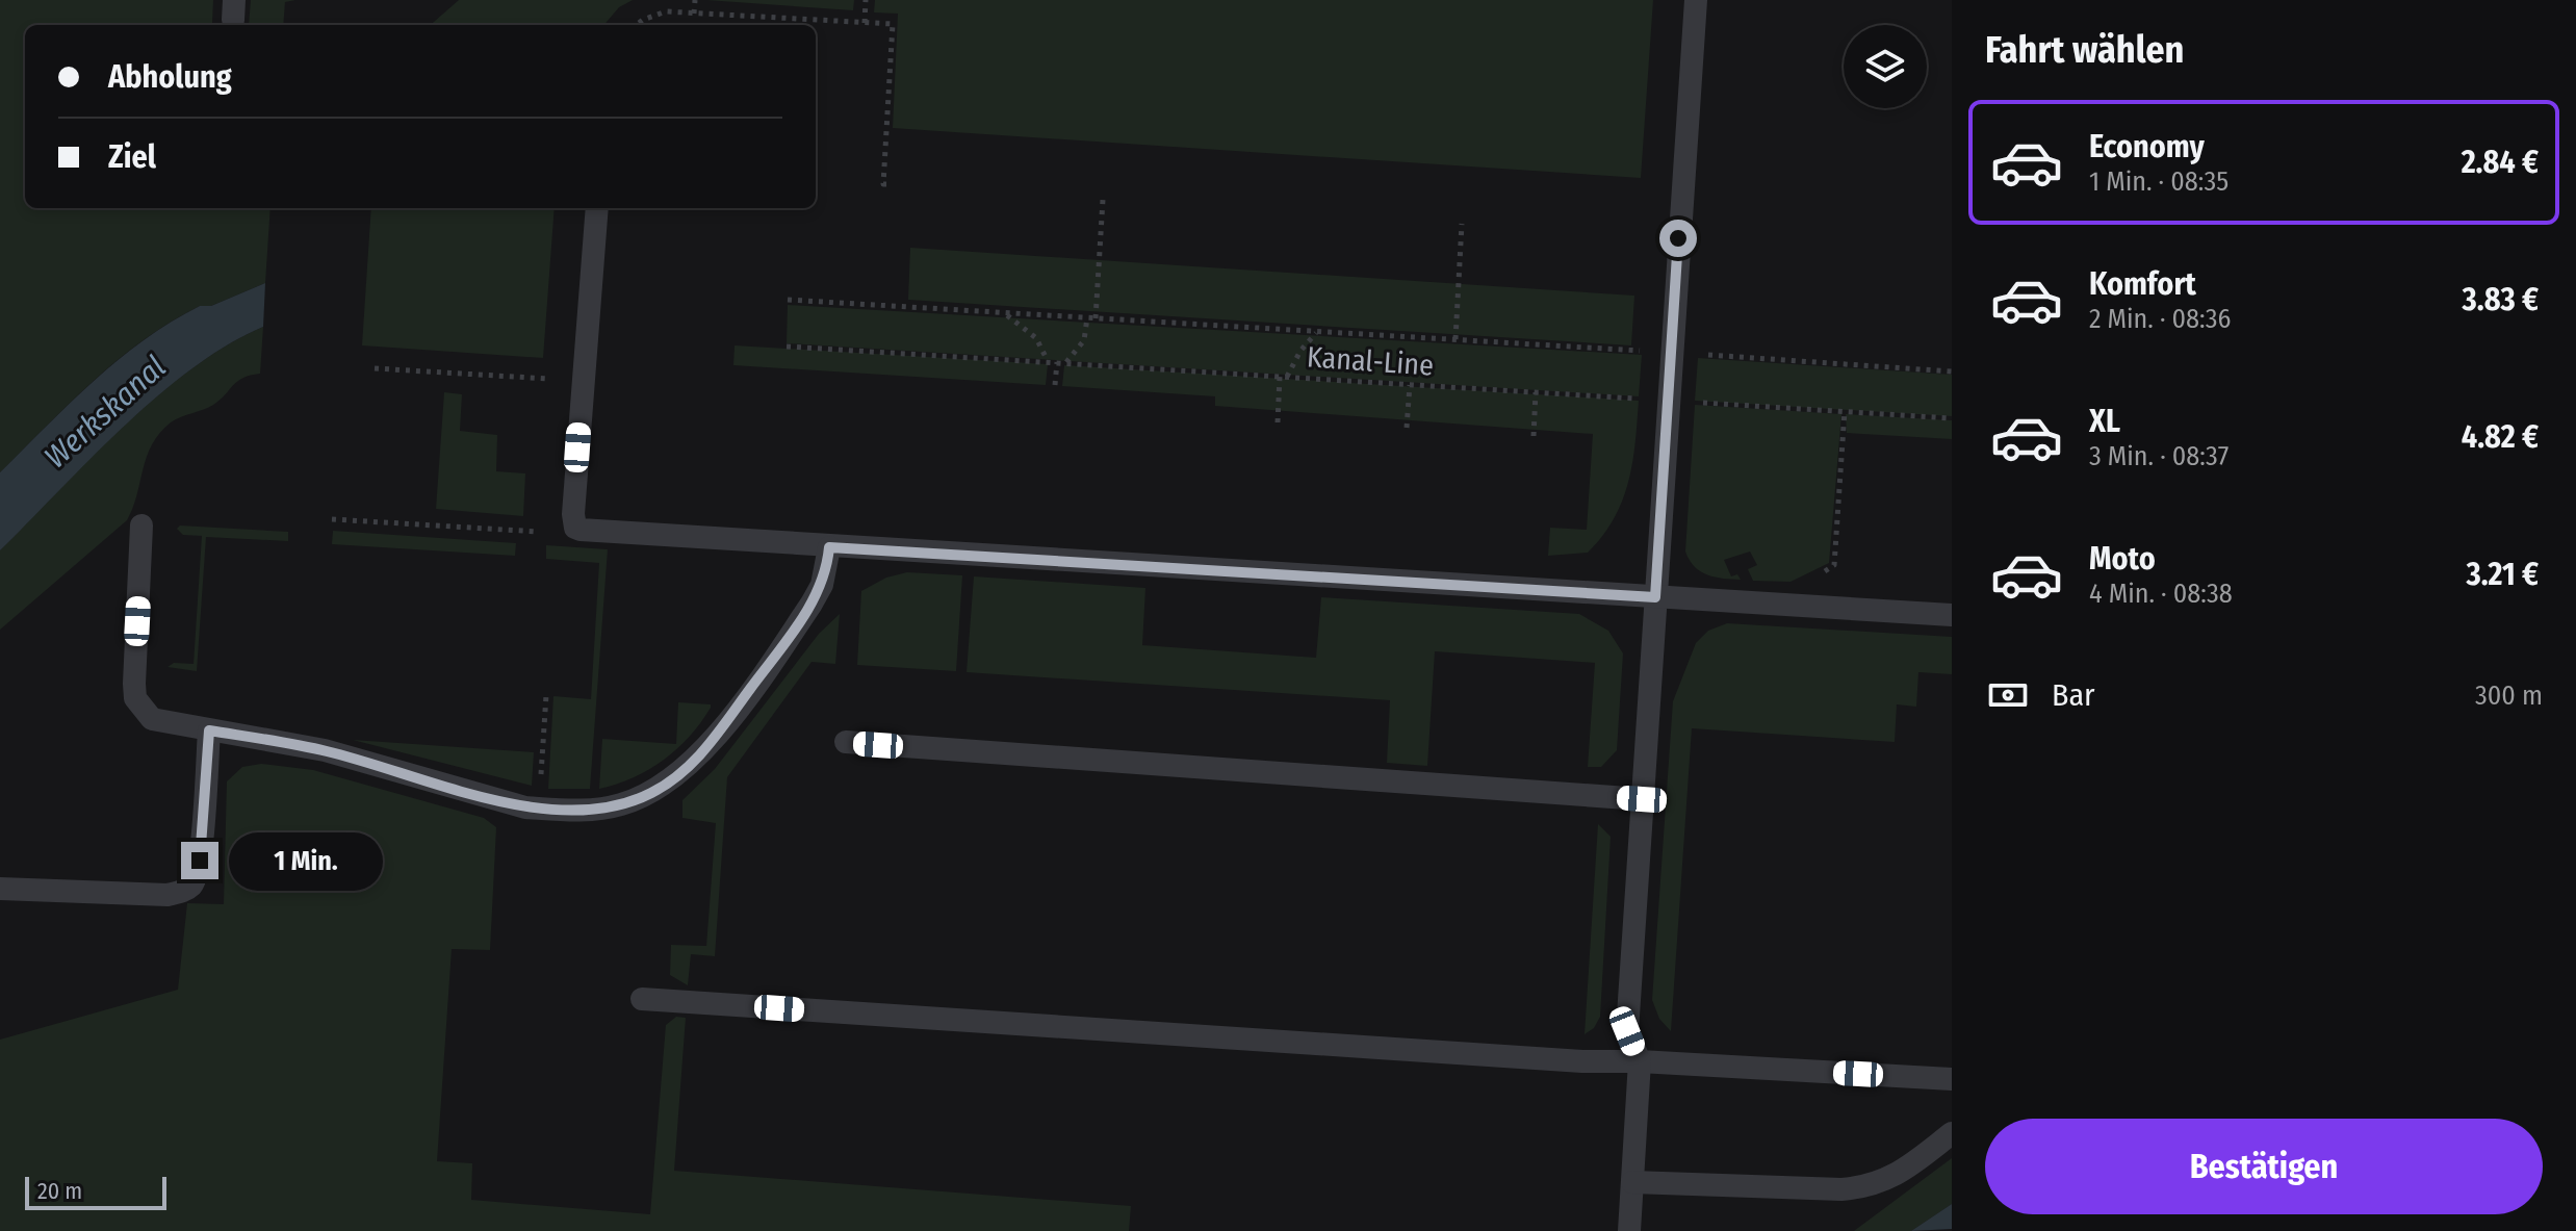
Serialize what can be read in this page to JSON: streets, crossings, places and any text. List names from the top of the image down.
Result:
{
  "streets": {
    "path": ["Kanal-Line"]
  },
  "water": ["Werkskanal"],
  "scale_bar": "20 m",
  "page": {
    "heading": "Fahrt wählen",
    "banner": ["Abholung", "Ziel"],
    "list": [
      {
        "name": "Economy",
        "note": "1 Min. · 08:35",
        "value": "2.84 €"
      },
      {
        "name": "Komfort",
        "note": "2 Min. · 08:36",
        "value": "3.83 €"
      },
      {
        "name": "XL",
        "note": "3 Min. · 08:37",
        "value": "4.82 €"
      },
      {
        "name": "Moto",
        "note": "4 Min. · 08:38",
        "value": "3.21 €"
      }
    ],
    "pay": ["Bar", "300 m"],
    "bubble": "1 Min.",
    "buttons": "Bestätigen",
    "scale": "20 m"
  }
}
